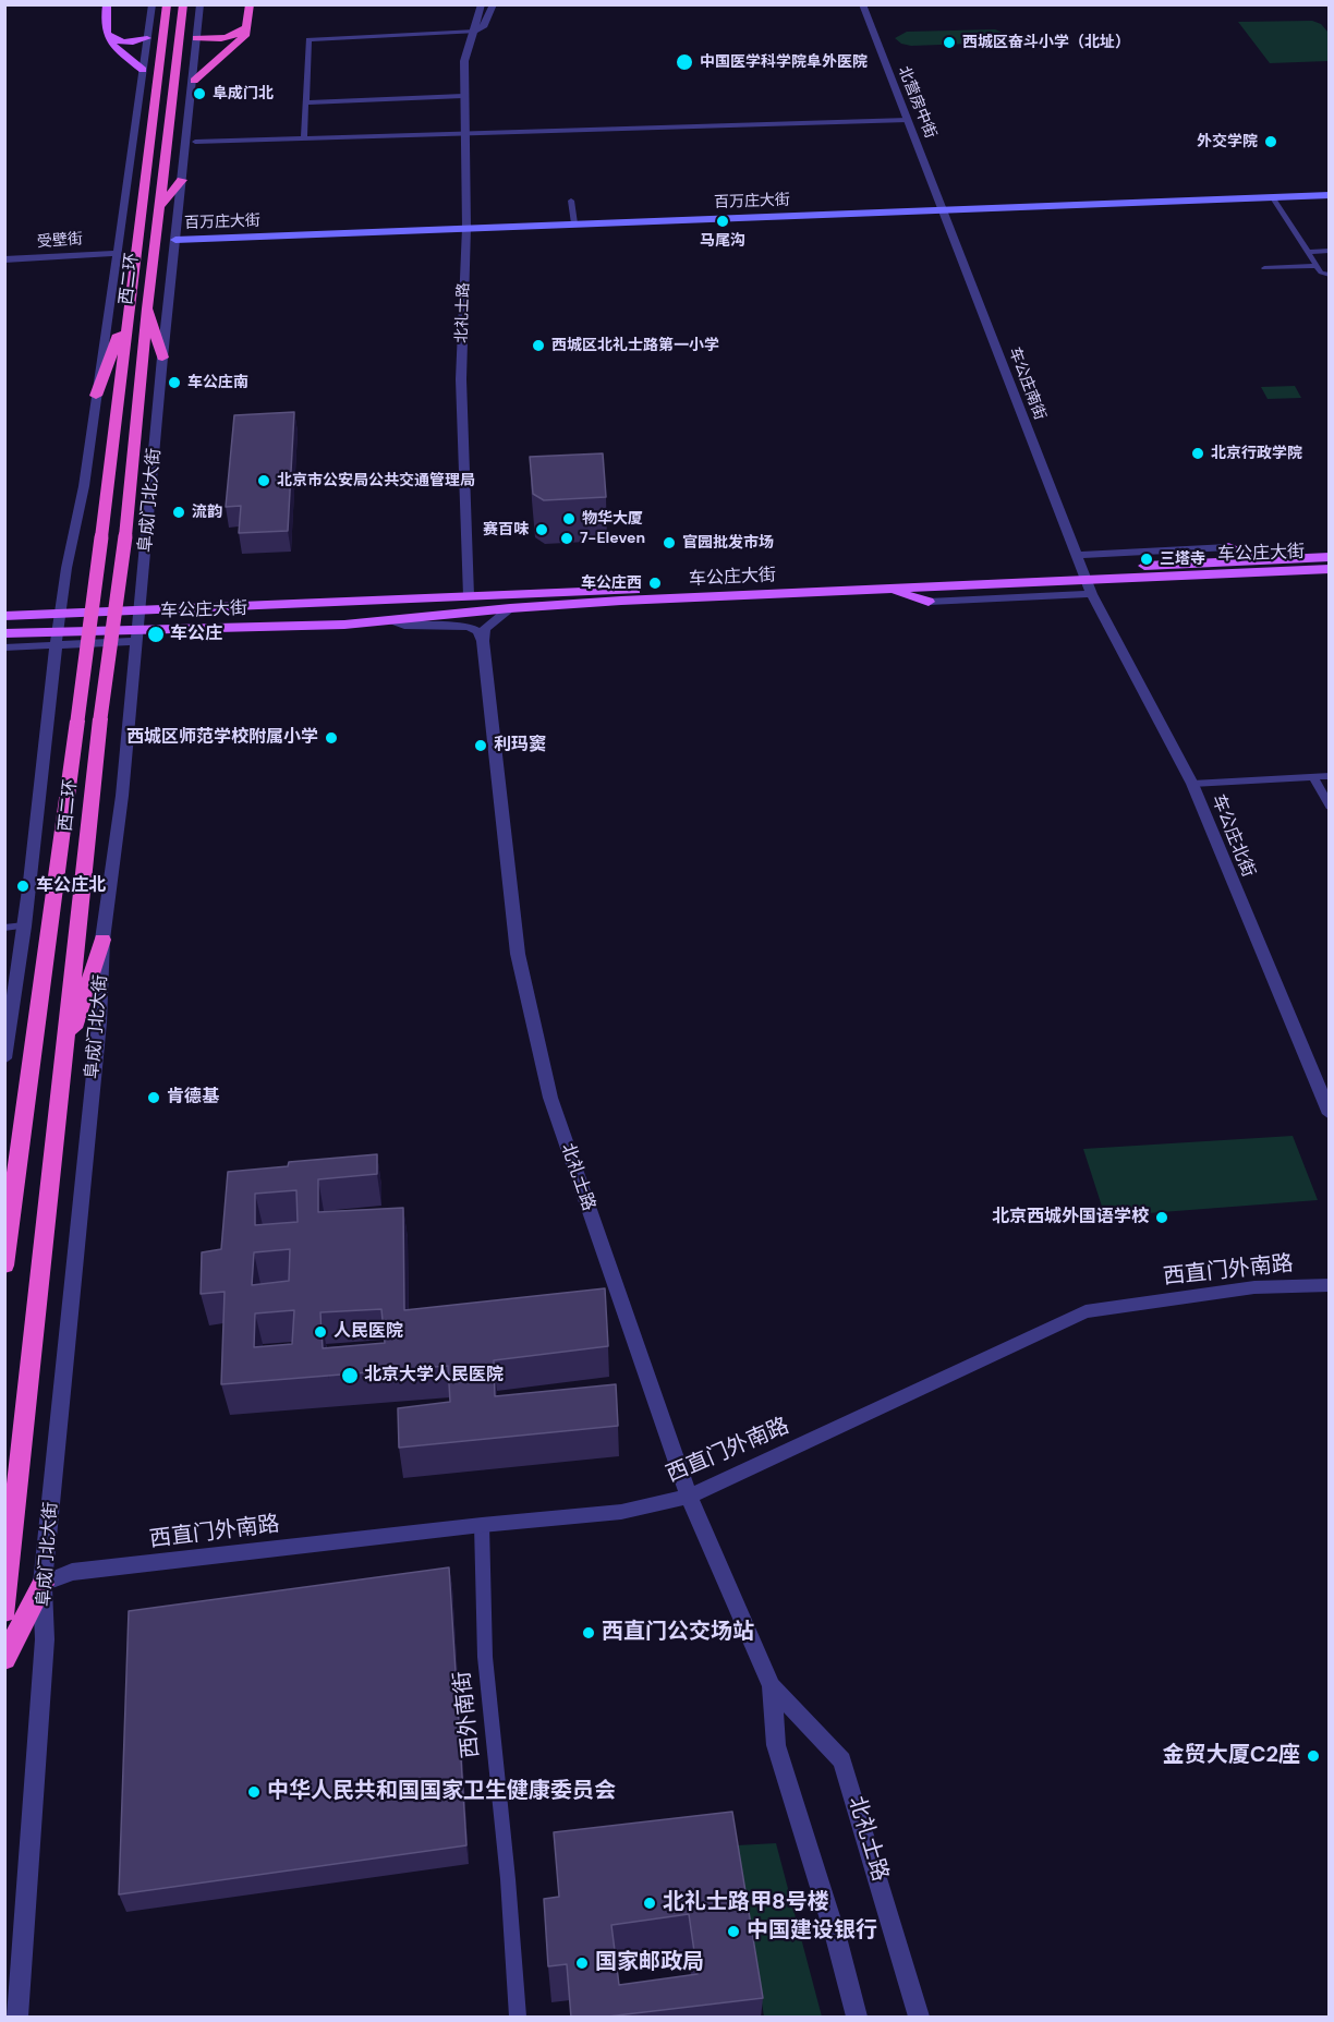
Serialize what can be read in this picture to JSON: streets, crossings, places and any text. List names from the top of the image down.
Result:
{
  "streets": {
    "highway": ["西二环"],
    "main road": ["百万庄大街", "车公庄大街"],
    "street": [
      "北营房中街",
      "受壁街",
      "北礼士路",
      "车公庄南街",
      "阜成门北大街",
      "车公庄北街",
      "西直门外南路",
      "西外南街"
    ]
  },
  "crossings": [
    ["北营房中街", "百万庄大街"],
    ["北营房中街", "车公庄南街"],
    ["百万庄大街", "北礼士路"],
    ["百万庄大街", "车公庄南街"],
    ["百万庄大街", "阜成门北大街"],
    ["北礼士路", "车公庄大街"],
    ["北礼士路", "西直门外南路"],
    ["车公庄南街", "车公庄大街"],
    ["车公庄南街", "车公庄北街"],
    ["阜成门北大街", "车公庄大街"],
    ["阜成门北大街", "西直门外南路"],
    ["车公庄大街", "车公庄北街"],
    ["西直门外南路", "西外南街"]
  ],
  "places": [
    "西城区奋斗小学（北址）",
    "中国医学科学院阜外医院",
    "阜成门北",
    "外交学院",
    "马尾沟",
    "西城区北礼士路第一小学",
    "车公庄南",
    "北京行政学院",
    "北京市公安局公共交通管理局",
    "流韵",
    "物华大厦",
    "赛百味",
    "7-Eleven",
    "官园批发市场",
    "三塔寺",
    "车公庄西",
    "车公庄",
    "西城区师范学校附属小学",
    "利玛窦",
    "车公庄北",
    "肯德基",
    "北京西城外国语学校",
    "人民医院",
    "北京大学人民医院",
    "西直门公交场站",
    "金贸大厦C2座",
    "中华人民共和国国家卫生健康委员会",
    "北礼士路甲8号楼",
    "中国建设银行",
    "国家邮政局"
  ]
}
